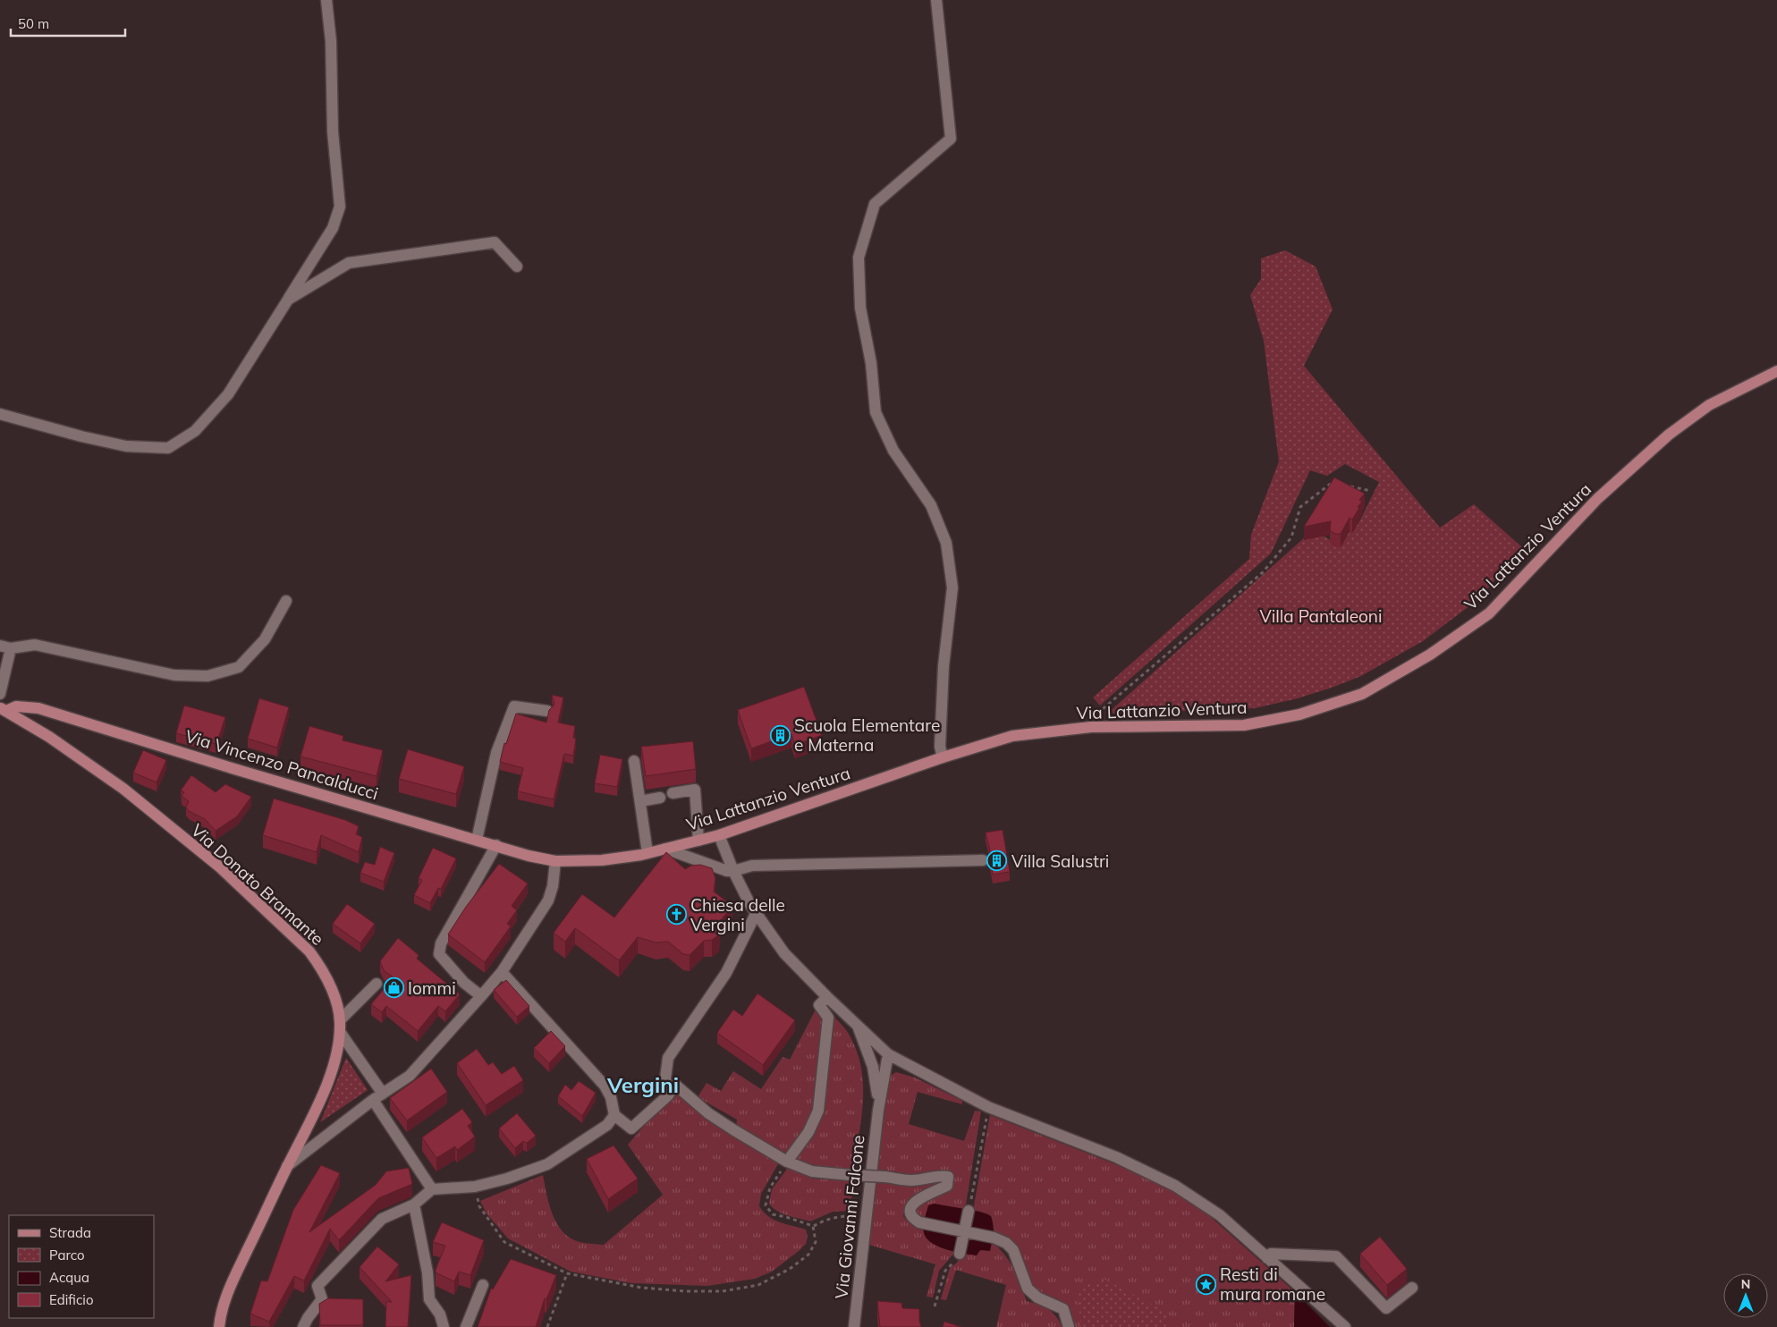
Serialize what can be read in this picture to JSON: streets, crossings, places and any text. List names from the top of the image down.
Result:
{
  "streets": {
    "main road": ["Via Lattanzio Ventura", "Via Vincenzo Pancalducci", "Via Donato Bramante"],
    "street": ["Via Giovanni Falcone"]
  },
  "crossings": [
    ["Via Lattanzio Ventura", "Via Vincenzo Pancalducci"],
    ["Via Vincenzo Pancalducci", "Via Donato Bramante"]
  ],
  "districts": ["Vergini"],
  "parks": ["Villa Pantaleoni"],
  "places": {
    "building": ["Scuola Elementare e Materna", "Villa Salustri"],
    "church": ["Chiesa delle Vergini"],
    "shop": ["Iommi"],
    "place": ["Resti di mura romane"]
  },
  "legend": [
    "Strada",
    "Parco",
    "Acqua",
    "Edificio"
  ],
  "scale_bar": "50 m",
  "north": "top"
}
